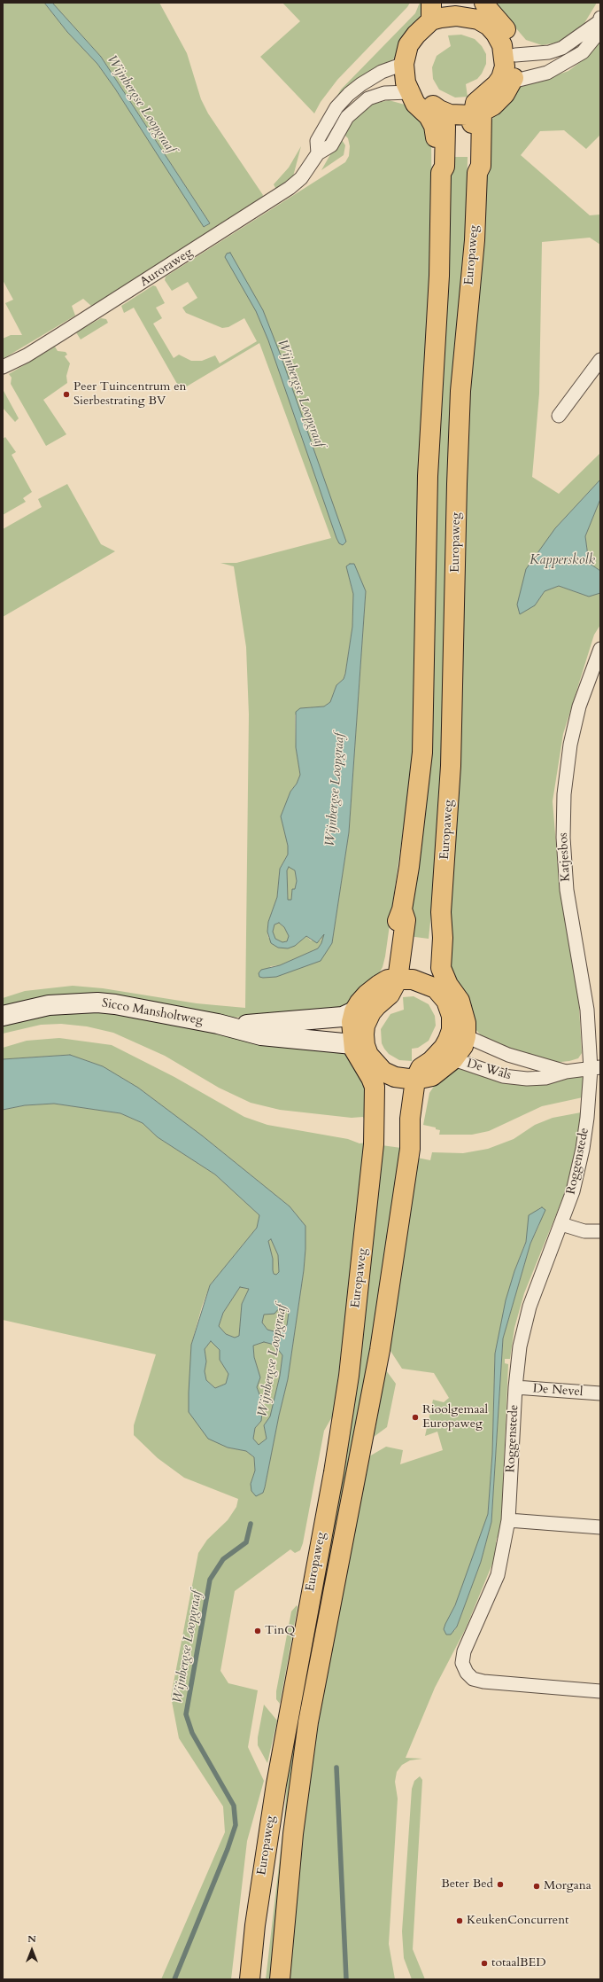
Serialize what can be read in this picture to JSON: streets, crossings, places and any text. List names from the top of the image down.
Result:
{
  "streets": {
    "main road": ["Europaweg"],
    "street": [
      "Auroraweg",
      "Katjesbos",
      "Sicco Mansholtweg",
      "De Wals",
      "Roggenstede",
      "De Nevel"
    ]
  },
  "crossings": [
    ["Europaweg", "De Wals"],
    ["Katjesbos", "De Wals"],
    ["Katjesbos", "Roggenstede"],
    ["De Wals", "Roggenstede"],
    ["Roggenstede", "De Nevel"]
  ],
  "water": ["Wijnbergse Loopgraaf", "Kapperskolk"],
  "places": [
    "Peer Tuincentrum en Sierbestrating BV",
    "Rioolgemaal Europaweg",
    "TinQ",
    "Beter Bed",
    "Morgana",
    "KeukenConcurrent",
    "totaalBED"
  ],
  "north": "top"
}
